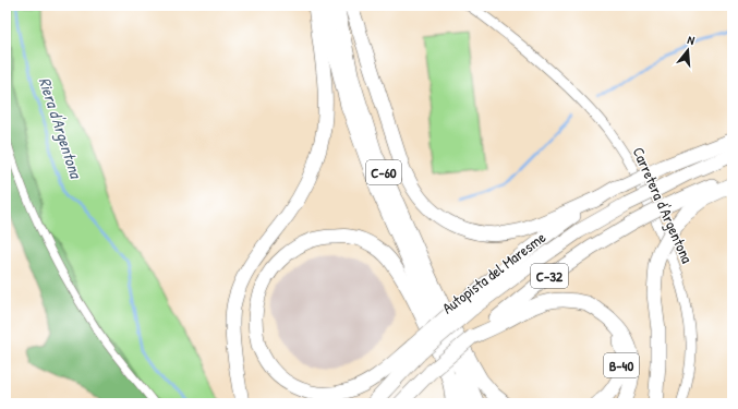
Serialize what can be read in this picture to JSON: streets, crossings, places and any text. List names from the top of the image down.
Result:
{
  "streets": {
    "highway": [
      "C-60",
      "Autopista del Maresme",
      "C-32",
      "B-40"
    ],
    "street": ["Carretera d'Argentona"]
  },
  "water": ["Riera d'Argentona"],
  "north": "top"
}
